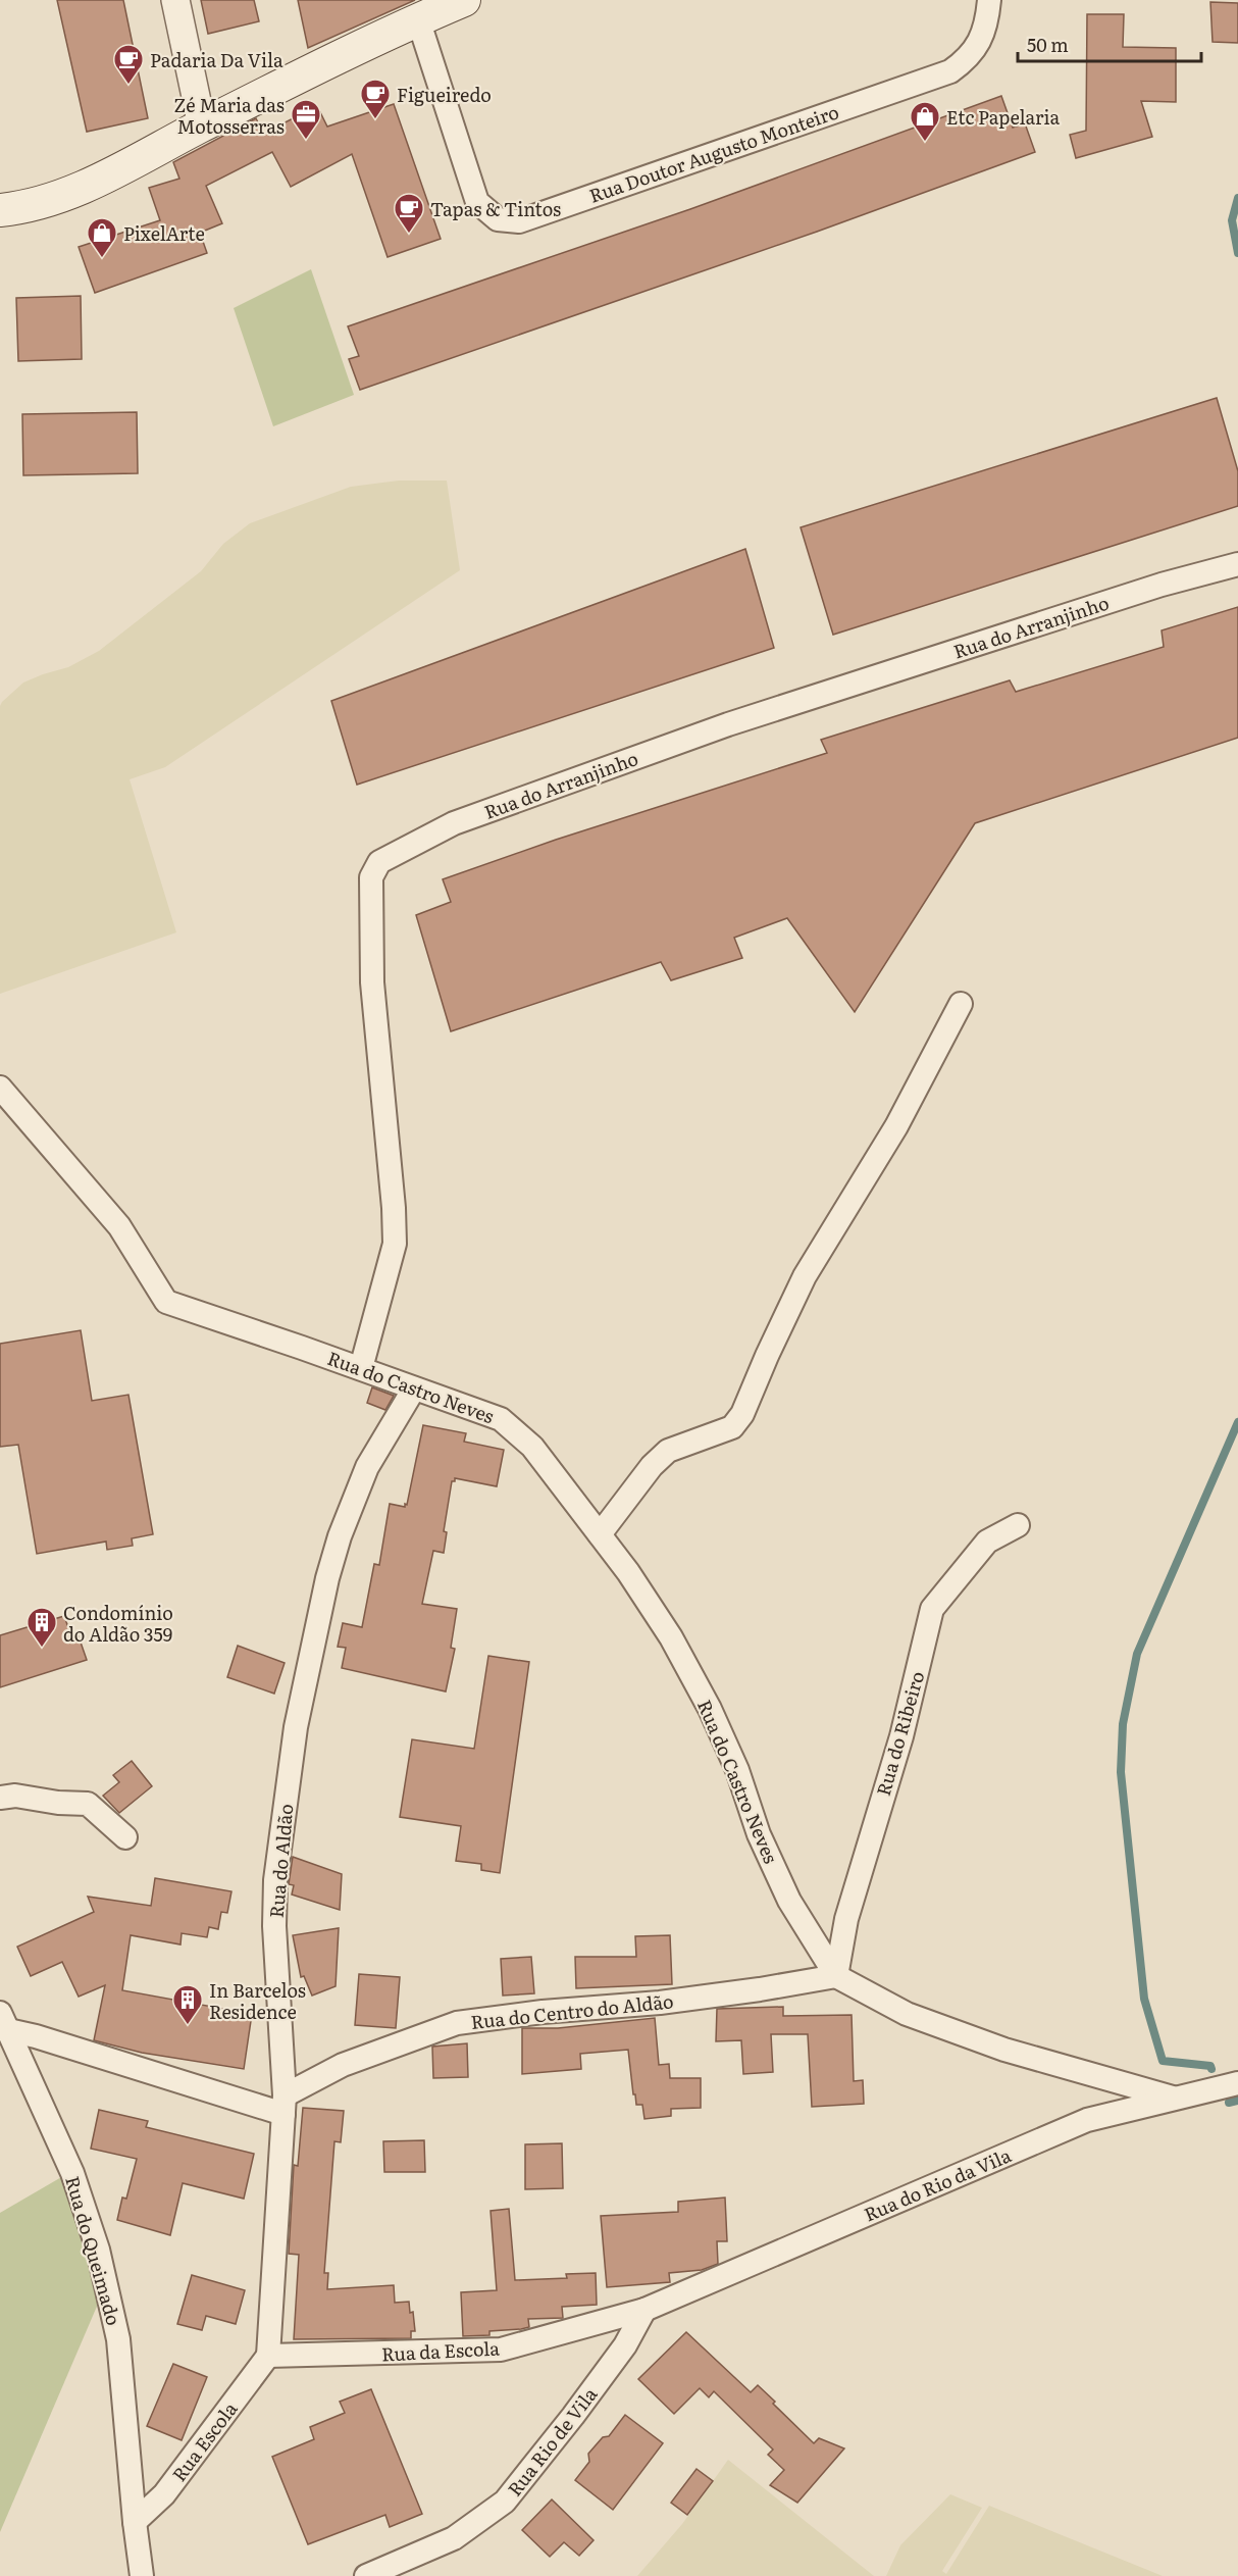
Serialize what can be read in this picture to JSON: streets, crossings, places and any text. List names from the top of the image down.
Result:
{
  "streets": {
    "street": [
      "Rua Doutor Augusto Monteiro",
      "Rua do Arranjinho",
      "Rua do Castro Neves",
      "Rua do Ribeiro",
      "Rua do Aldão",
      "Rua do Centro do Aldão",
      "Rua do Rio da Vila",
      "Rua do Queimado",
      "Rua da Escola",
      "Rua Escola",
      "Rua Rio de Vila"
    ]
  },
  "crossings": [
    ["Rua do Arranjinho", "Rua do Castro Neves"],
    ["Rua do Castro Neves", "Rua do Ribeiro"],
    ["Rua do Castro Neves", "Rua do Aldão"],
    ["Rua do Castro Neves", "Rua do Centro do Aldão"],
    ["Rua do Ribeiro", "Rua do Centro do Aldão"],
    ["Rua do Aldão", "Rua do Centro do Aldão"],
    ["Rua do Aldão", "Rua da Escola"],
    ["Rua do Aldão", "Rua Escola"],
    ["Rua do Rio da Vila", "Rua da Escola"],
    ["Rua do Rio da Vila", "Rua Rio de Vila"],
    ["Rua do Queimado", "Rua Escola"],
    ["Rua da Escola", "Rua Escola"],
    ["Rua da Escola", "Rua Rio de Vila"]
  ],
  "places": {
    "cafe": ["Padaria Da Vila", "Figueiredo", "Tapas & Tintos"],
    "office": ["Zé Maria das Motosserras"],
    "shop": ["Etc Papelaria", "PixelArte"],
    "building": ["Condomínio do Aldão 359", "In Barcelos Residence"]
  },
  "scale_bar": "50 m"
}
